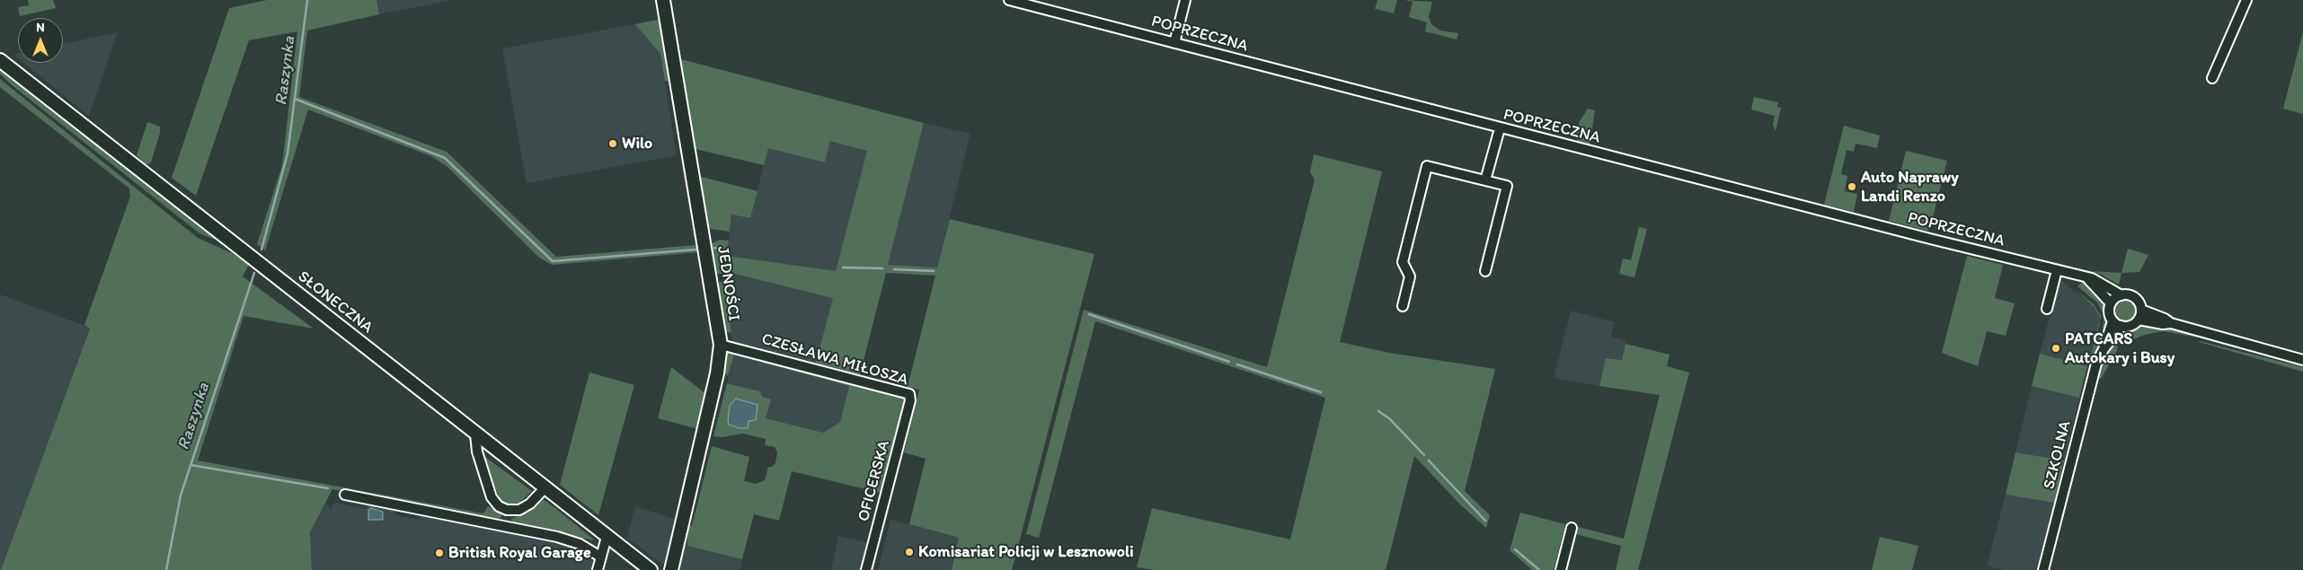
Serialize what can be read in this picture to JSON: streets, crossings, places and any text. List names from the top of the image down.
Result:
{
  "streets": {
    "main road": ["JEDNOŚCI", "SŁONECZNA"],
    "street": [
      "POPRZECZNA",
      "CZESŁAWA MIŁOSZA",
      "SZKOLNA",
      "OFICERSKA"
    ]
  },
  "crossings": [
    ["POPRZECZNA", "SZKOLNA"],
    ["JEDNOŚCI", "CZESŁAWA MIŁOSZA"],
    ["CZESŁAWA MIŁOSZA", "OFICERSKA"]
  ],
  "water": ["Raszynka"],
  "places": [
    "Wilo",
    "Auto Naprawy Landi Renzo",
    "PATCARS Autokary i Busy",
    "Komisariat Policji w Lesznowoli",
    "British Royal Garage"
  ],
  "north": "top"
}
